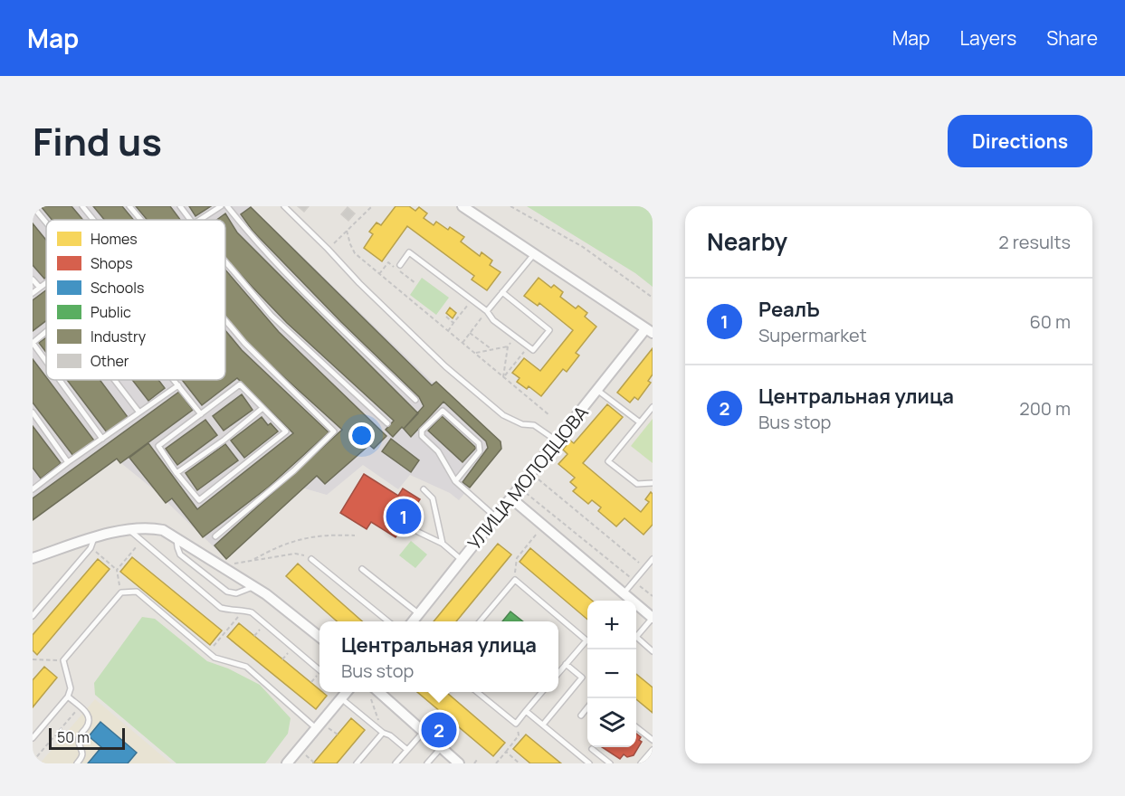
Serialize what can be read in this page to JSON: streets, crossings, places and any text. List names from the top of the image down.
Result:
{
  "streets": {
    "street": ["УЛИЦА МОЛОДЦОВА"]
  },
  "legend": [
    "Homes",
    "Shops",
    "Schools",
    "Public",
    "Industry",
    "Other"
  ],
  "scale_bar": "50 m",
  "page": {
    "header": "Map",
    "nav": ["Map", "Layers", "Share"],
    "title": "Find us",
    "buttons": "Directions",
    "heading": ["Nearby", "2 results"],
    "list": [
      {
        "mark": "1",
        "name": "РеалЪ",
        "note": "Supermarket",
        "value": "60 m"
      },
      {
        "mark": "2",
        "name": "Центральная улица",
        "note": "Bus stop",
        "value": "200 m"
      }
    ],
    "pins": ["1", "2"],
    "map_buttons": ["+", "−"],
    "popup": ["Центральная улица", "Bus stop"],
    "scale": "50 m"
  }
}
